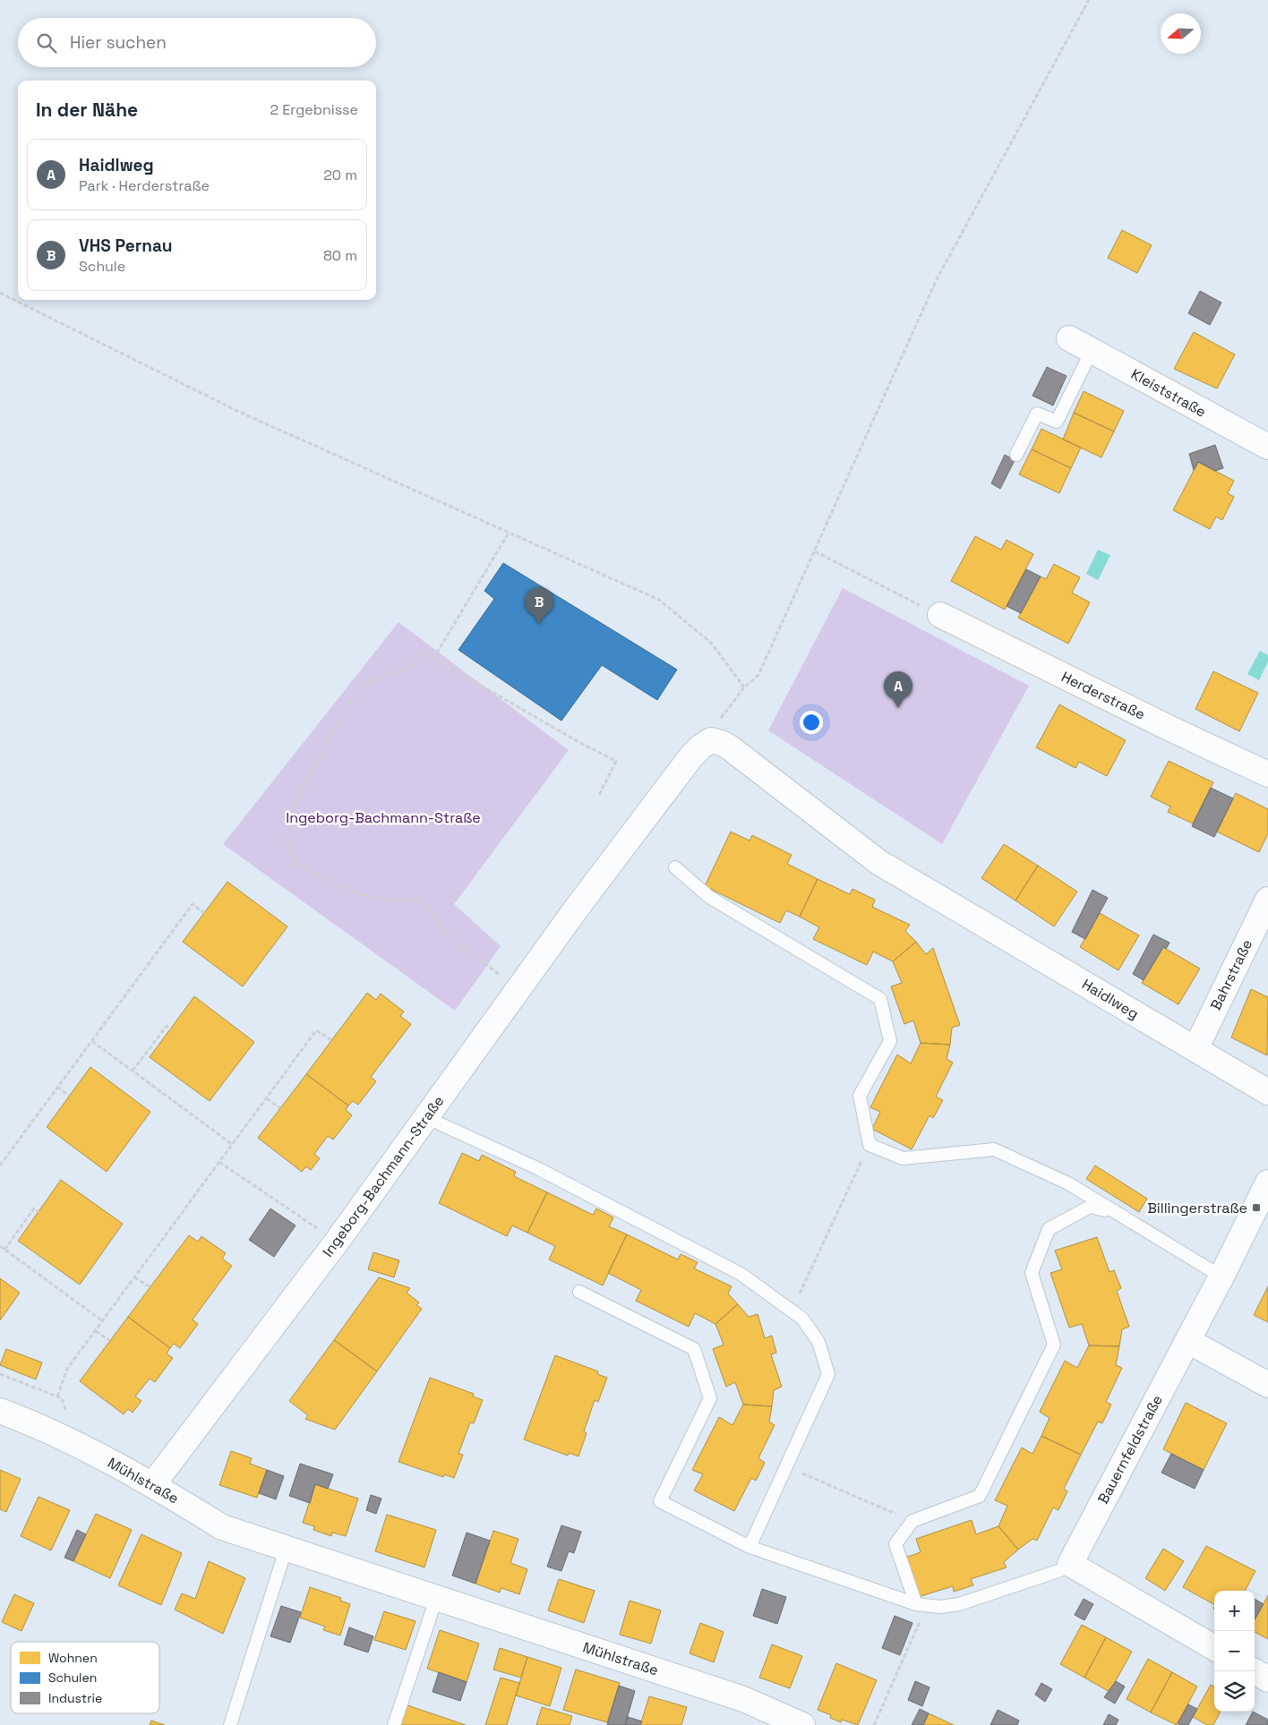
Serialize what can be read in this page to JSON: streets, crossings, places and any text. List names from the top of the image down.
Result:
{
  "streets": {
    "street": [
      "Kleiststraße",
      "Herderstraße",
      "Bahrstraße",
      "Haidlweg",
      "Ingeborg-Bachmann-Straße",
      "Bauernfeldstraße",
      "Mühlstraße"
    ]
  },
  "crossings": [
    ["Bahrstraße", "Haidlweg"],
    ["Haidlweg", "Ingeborg-Bachmann-Straße"],
    ["Ingeborg-Bachmann-Straße", "Mühlstraße"]
  ],
  "parks": ["Ingeborg-Bachmann-Straße"],
  "places": {
    "transit": ["Billingerstraße"]
  },
  "legend": ["Wohnen", "Schulen", "Industrie"],
  "north": "left",
  "page": {
    "search": "Hier suchen",
    "heading": ["In der Nähe", "2 Ergebnisse"],
    "list": [
      {
        "mark": "A",
        "name": "Haidlweg",
        "note": "Park · Herderstraße",
        "value": "20 m"
      },
      {
        "mark": "B",
        "name": "VHS Pernau",
        "note": "Schule",
        "value": "80 m"
      }
    ],
    "pins": ["B", "A"],
    "map_buttons": ["+", "−"]
  }
}
